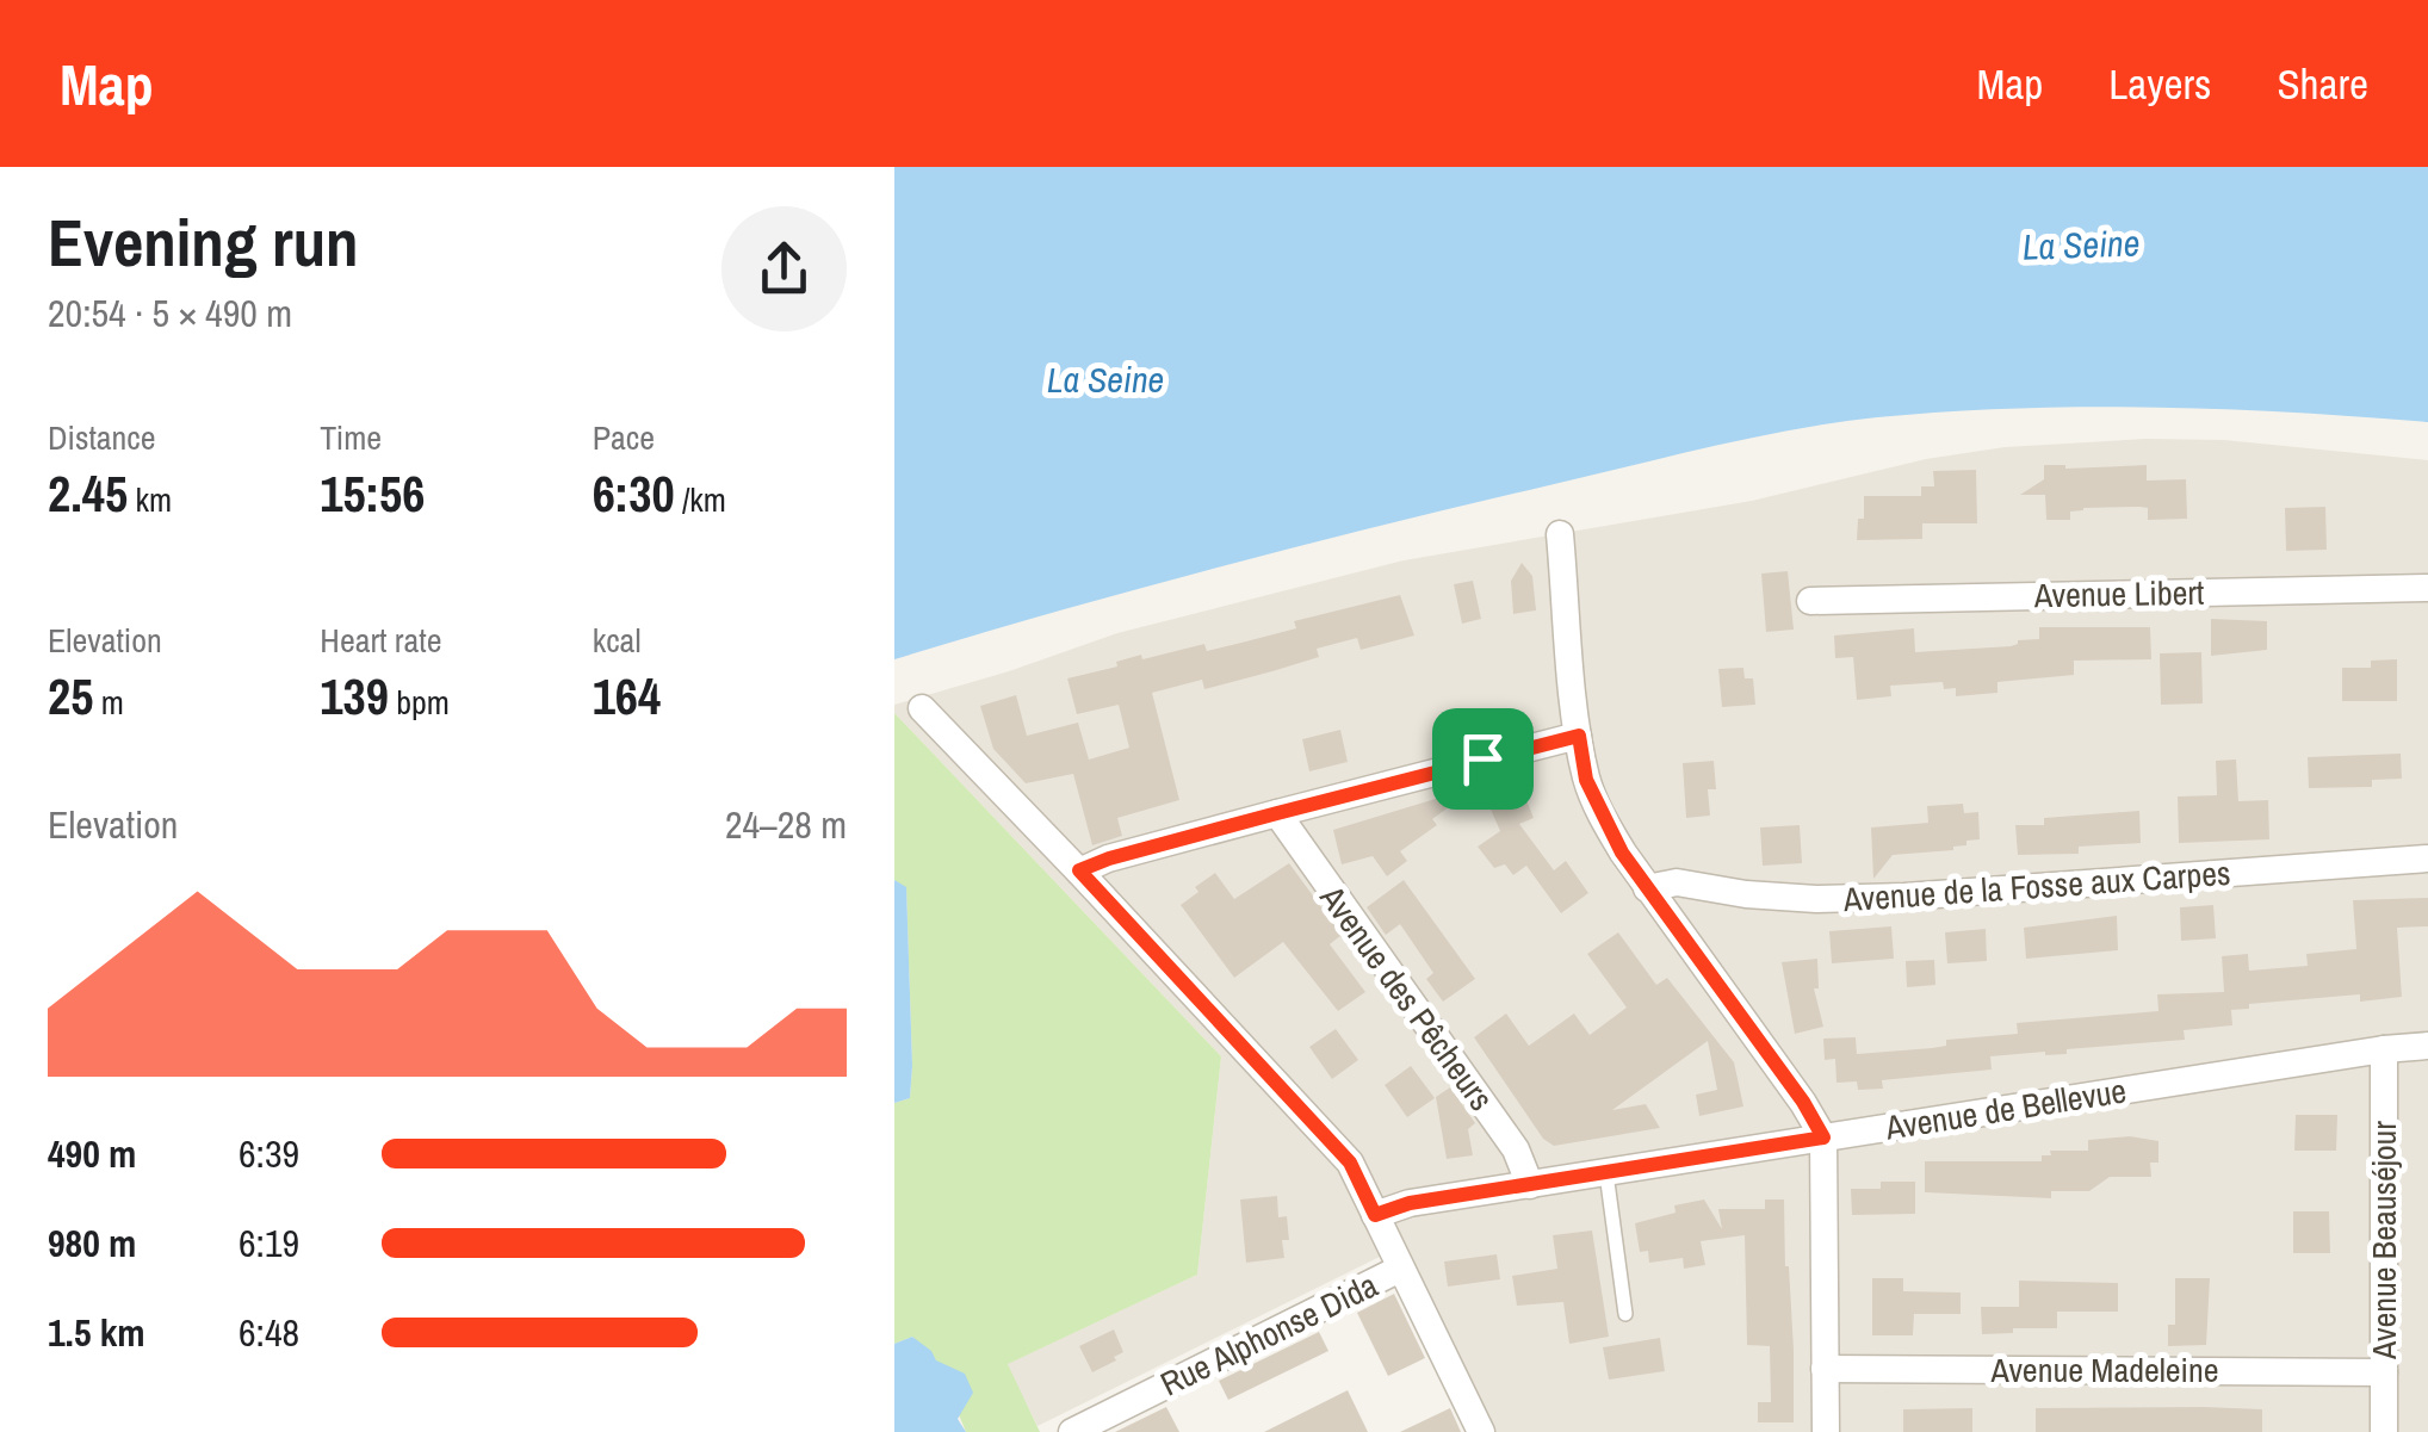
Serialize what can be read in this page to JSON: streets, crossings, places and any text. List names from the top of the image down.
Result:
{
  "streets": {
    "street": [
      "Avenue Libert",
      "Avenue de la Fosse aux Carpes",
      "Avenue des Pêcheurs",
      "Avenue de Bellevue",
      "Avenue Beauséjour",
      "Rue Alphonse Dida",
      "Avenue Madeleine"
    ]
  },
  "crossings": [
    ["Avenue des Pêcheurs", "Avenue de Bellevue"],
    ["Avenue de Bellevue", "Avenue Beauséjour"],
    ["Avenue Beauséjour", "Avenue Madeleine"]
  ],
  "water": ["La Seine"],
  "page": {
    "header": "Map",
    "nav": ["Map", "Layers", "Share"],
    "heading": ["Evening run", "20:54 · 5 × 490 m"],
    "stats": [
      ["Distance", "2.45 km"],
      ["Time", "15:56"],
      ["Pace", "6:30 /km"],
      ["Elevation", "25 m"],
      ["Heart rate", "139 bpm"],
      ["kcal", "164"]
    ],
    "chart": ["Elevation", "24–28 m"],
    "list": [
      {
        "name": "490 m",
        "note": "6:39"
      },
      {
        "name": "980 m",
        "note": "6:19"
      },
      {
        "name": "1.5 km",
        "note": "6:48"
      }
    ]
  }
}
